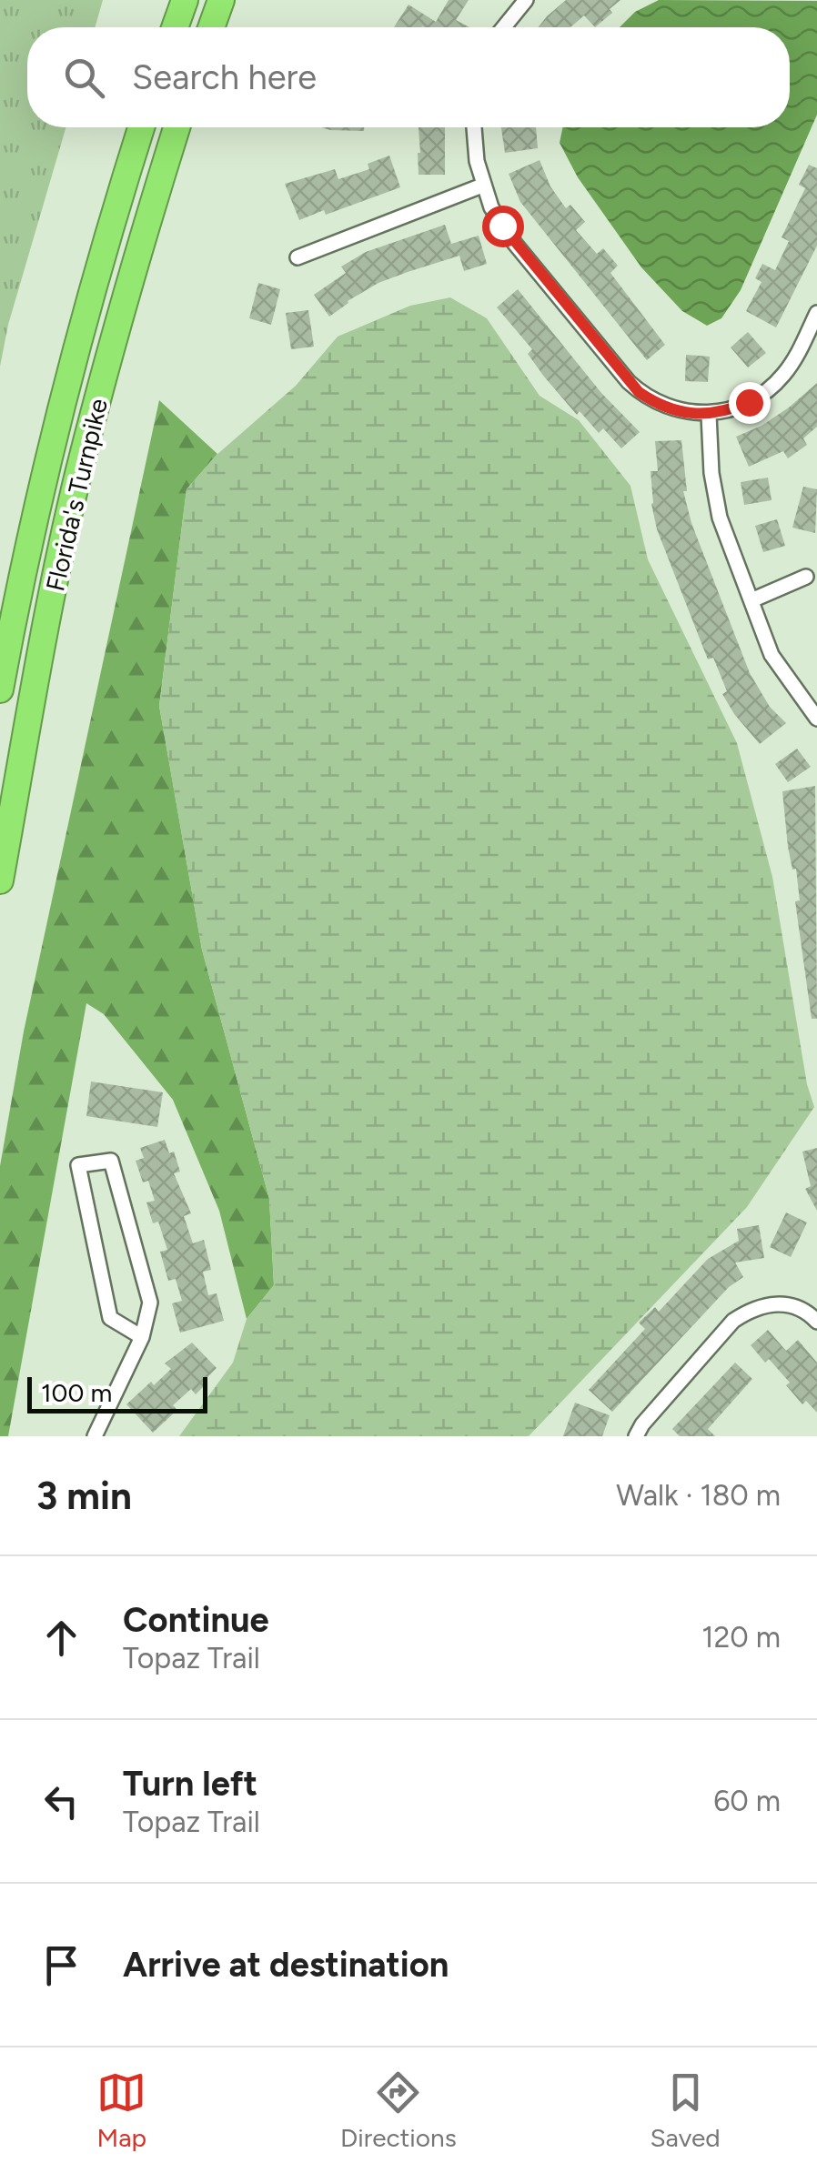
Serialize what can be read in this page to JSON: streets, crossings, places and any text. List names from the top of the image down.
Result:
{
  "streets": {
    "highway": ["Florida's Turnpike"]
  },
  "scale_bar": "100 m",
  "page": {
    "search": "Search here",
    "scale": "100 m",
    "heading": ["3 min", "Walk · 180 m"],
    "list": [
      ["Continue", "Topaz Trail", "120 m"],
      ["Turn left", "Topaz Trail", "60 m"],
      "Arrive at destination"
    ],
    "nav": ["Map", "Directions", "Saved"]
  }
}
